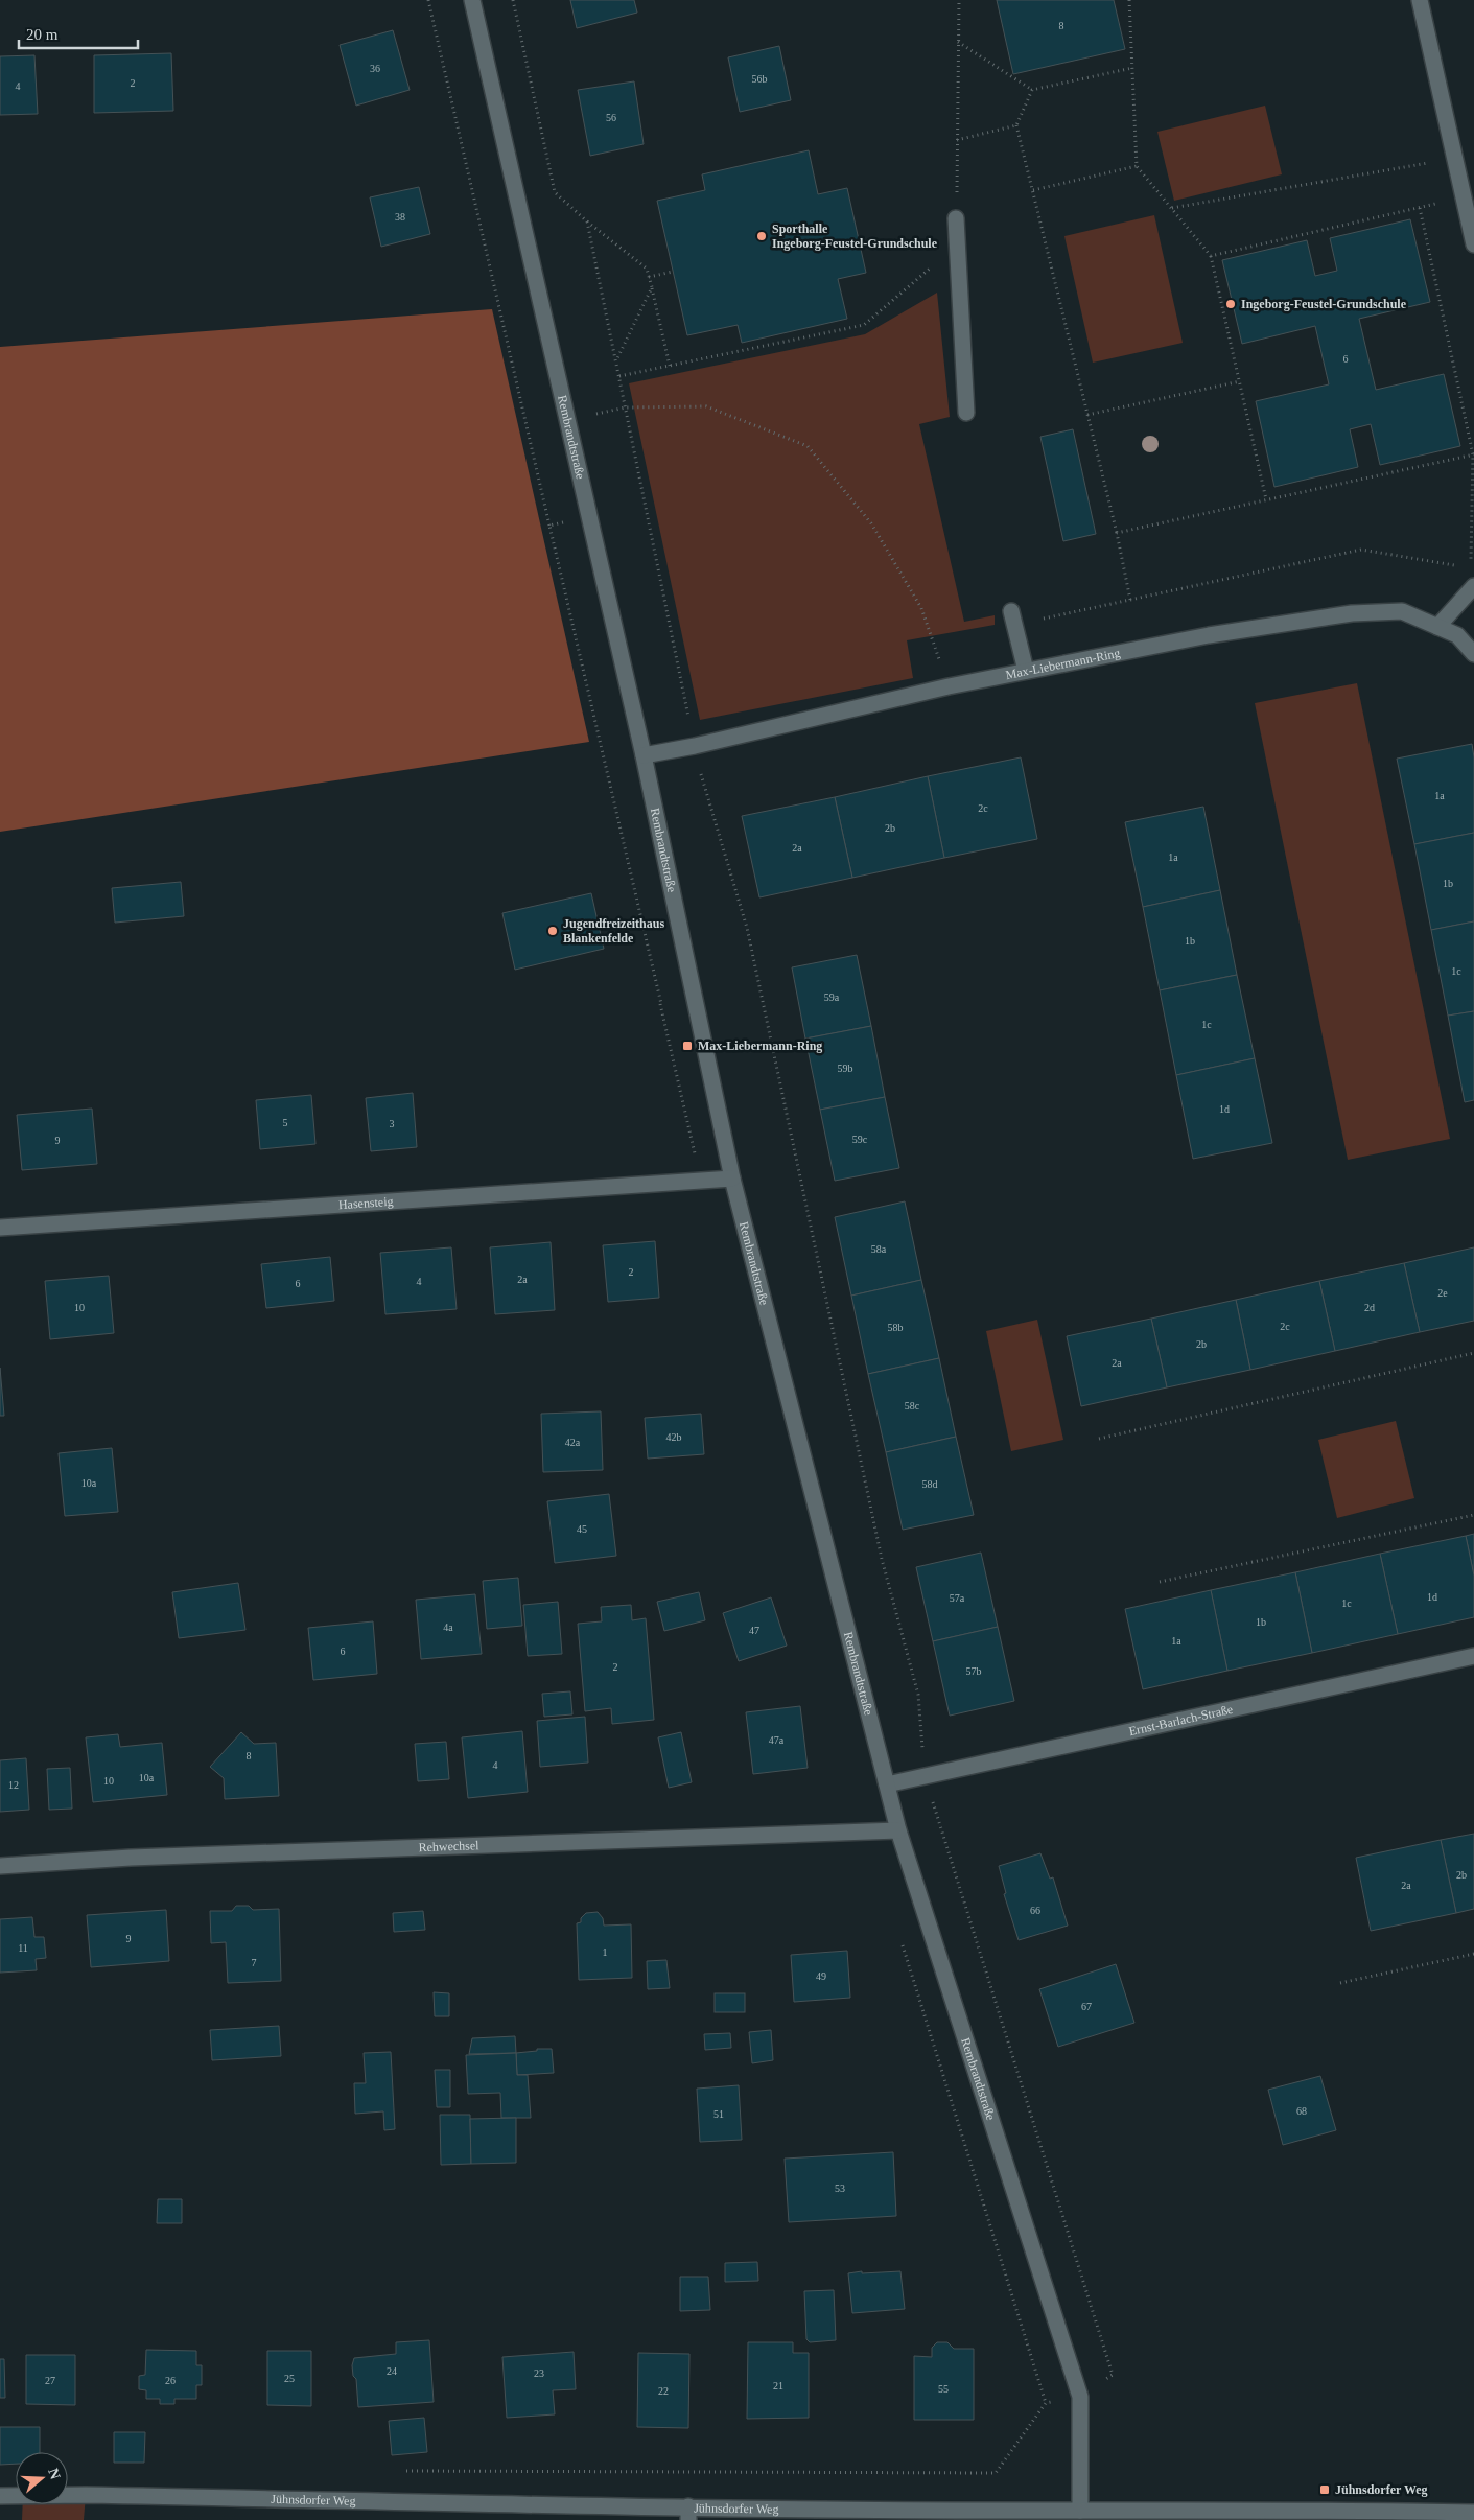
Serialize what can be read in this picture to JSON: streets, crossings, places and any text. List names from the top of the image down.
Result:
{
  "streets": {
    "street": [
      "Rembrandtstraße",
      "Max-Liebermann-Ring",
      "Hasensteig",
      "Ernst-Barlach-Straße",
      "Rehwechsel",
      "Jühnsdorfer Weg"
    ]
  },
  "crossings": [
    ["Rembrandtstraße", "Max-Liebermann-Ring"],
    ["Rembrandtstraße", "Hasensteig"],
    ["Rembrandtstraße", "Ernst-Barlach-Straße"],
    ["Rembrandtstraße", "Rehwechsel"],
    ["Rembrandtstraße", "Jühnsdorfer Weg"]
  ],
  "places": {
    "other": ["Sporthalle Ingeborg-Feustel-Grundschule", "Ingeborg-Feustel-Grundschule", "Jugendfreizeithaus Blankenfelde"],
    "transit": ["Max-Liebermann-Ring", "Jühnsdorfer Weg"]
  },
  "house_numbers": [
    "8",
    "36",
    "56b",
    "2",
    "4",
    "56",
    "38",
    "6",
    "1a",
    "2c",
    "2b",
    "2a",
    "1a",
    "1b",
    "1b",
    "1c",
    "59a",
    "1c",
    "59b",
    "1d",
    "5",
    "3",
    "59c",
    "9",
    "58a",
    "2",
    "2a",
    "4",
    "6",
    "2e",
    "10",
    "2d",
    "2c",
    "58b",
    "2b",
    "2a",
    "58c",
    "42b",
    "42a",
    "10a",
    "58d",
    "45",
    "1d",
    "57a",
    "1c",
    "1b",
    "4a",
    "47",
    "1a",
    "6",
    "2",
    "57b",
    "47a",
    "8",
    "4",
    "10a",
    "10",
    "12",
    "2b",
    "2a",
    "66",
    "9",
    "11",
    "1",
    "7",
    "49",
    "67",
    "68",
    "51",
    "53",
    "24",
    "23",
    "25",
    "27",
    "26",
    "21",
    "55",
    "22"
  ],
  "scale_bar": "20 m",
  "north": "right"
}
